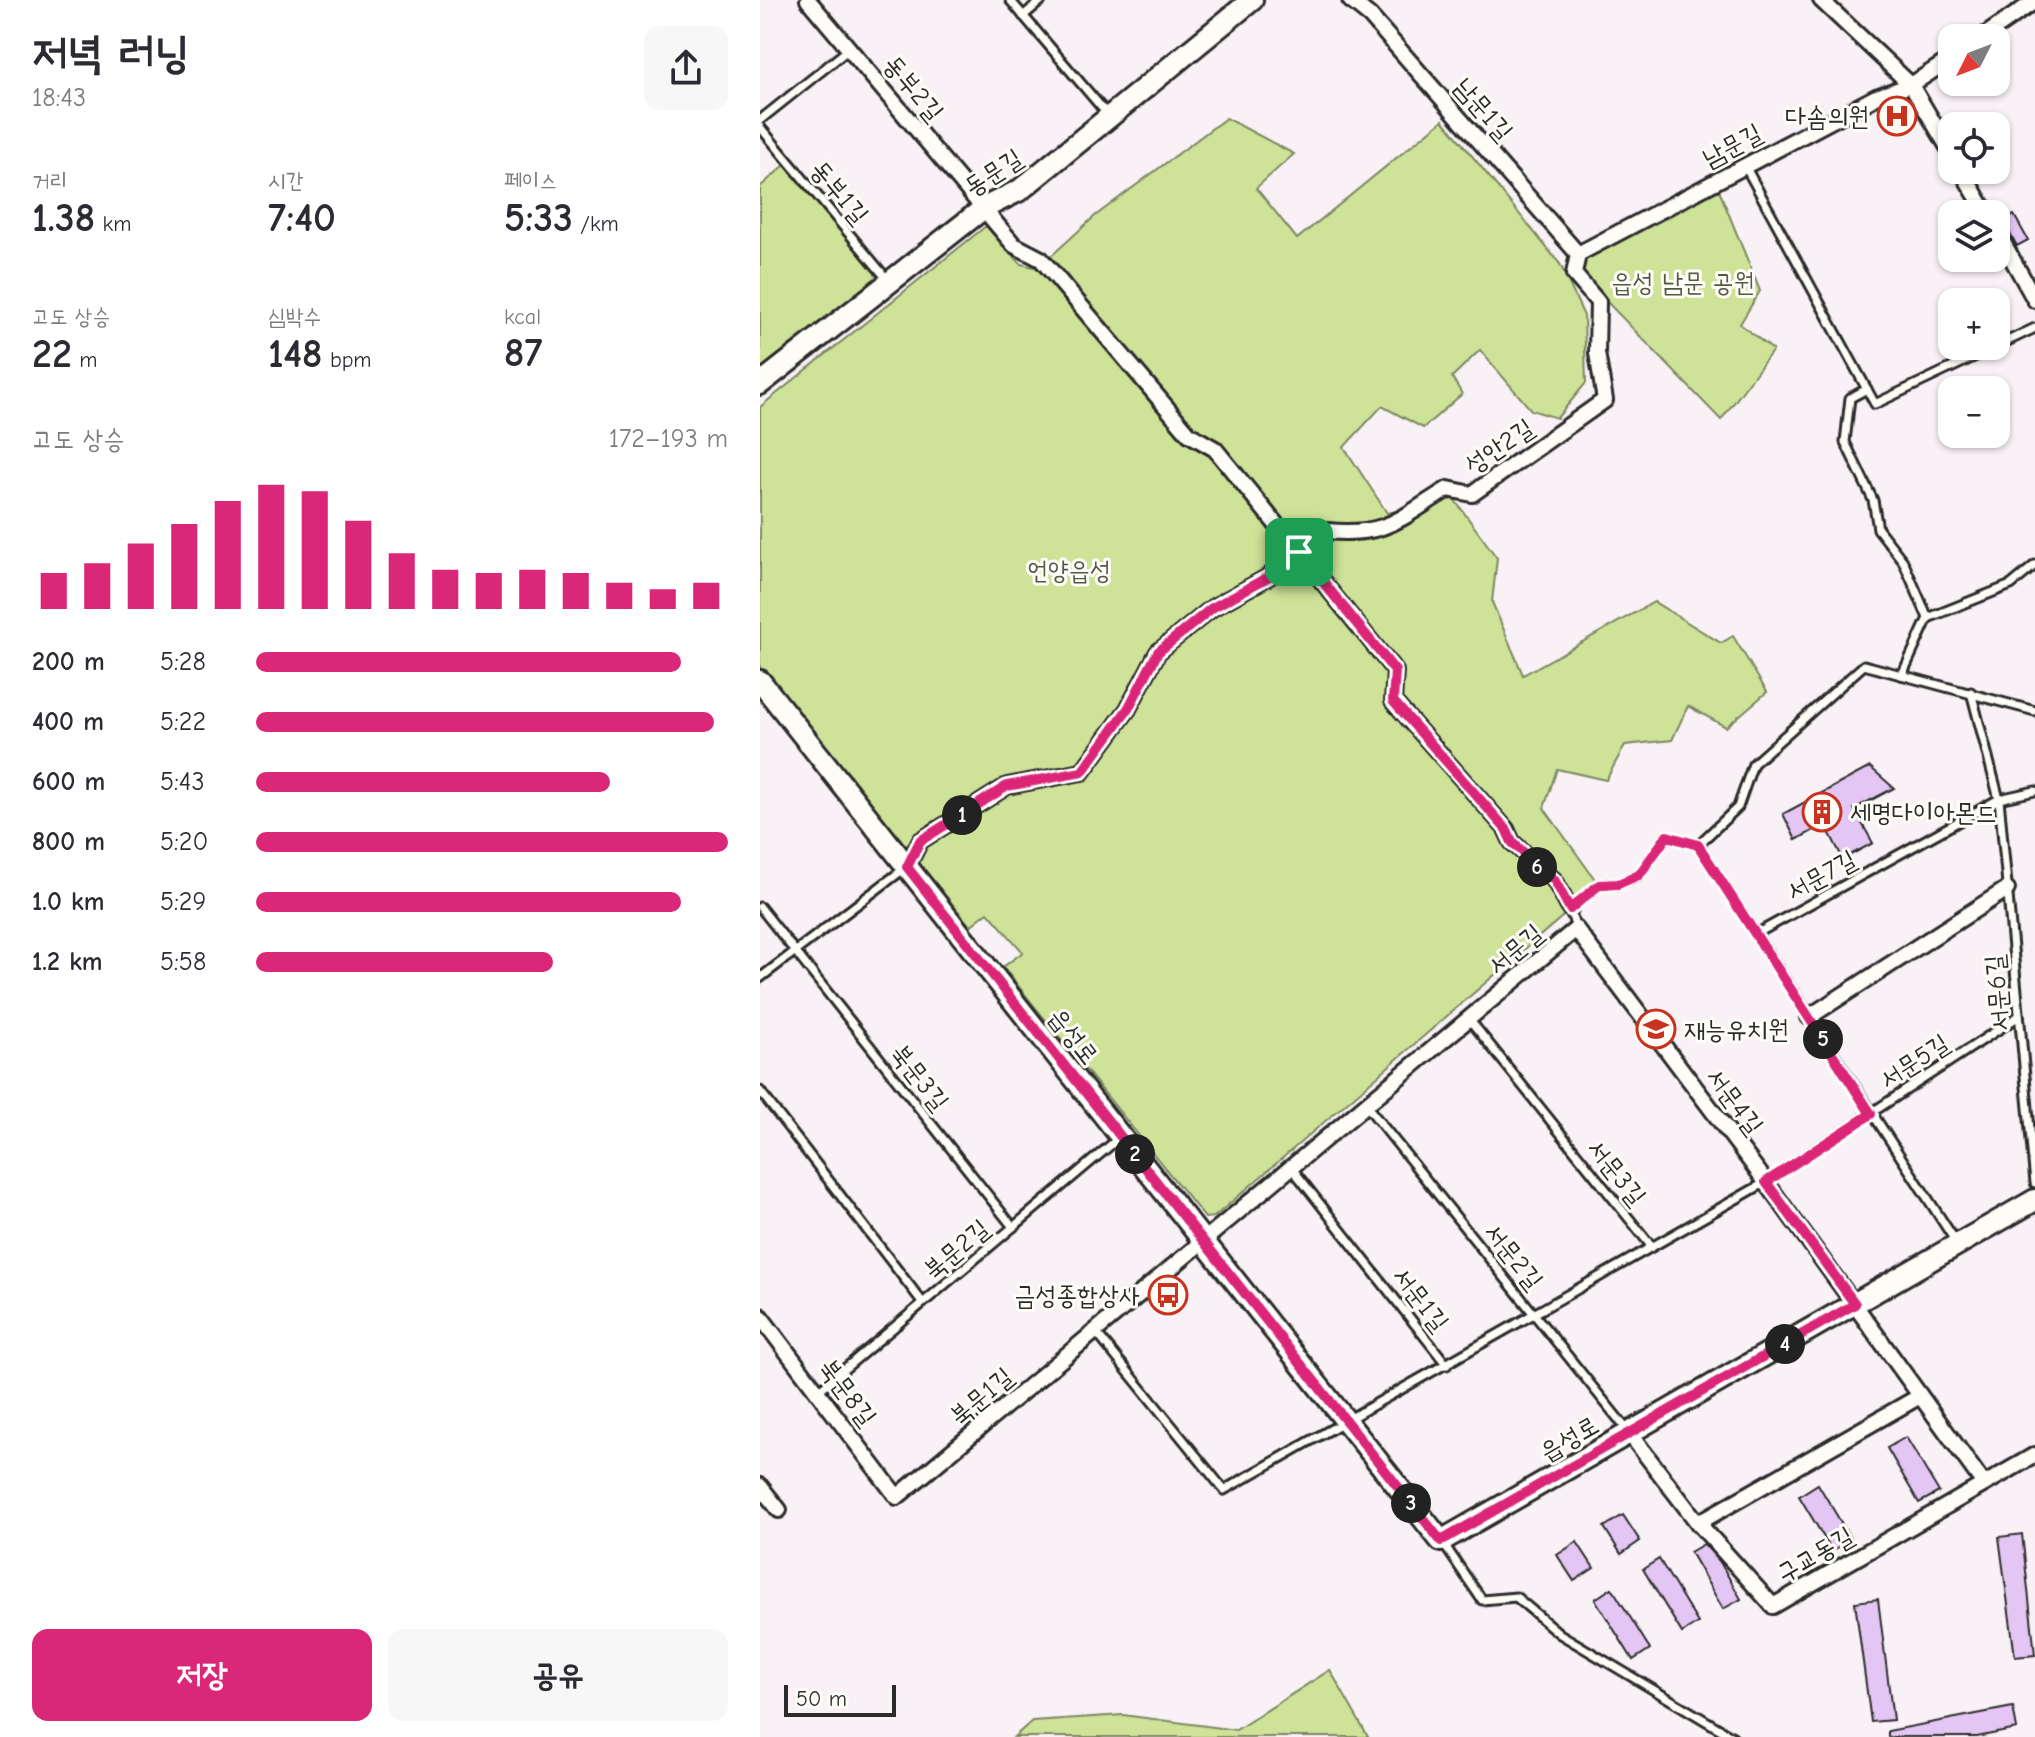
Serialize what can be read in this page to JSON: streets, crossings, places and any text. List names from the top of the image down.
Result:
{
  "streets": {
    "street": [
      "동부2길",
      "남문1길",
      "남문길",
      "동문길",
      "성안2길",
      "서문길",
      "읍성로",
      "서문4길",
      "북문8길",
      "북문1길",
      "구교동길"
    ],
    "lane": [
      "동부1길",
      "서문7길",
      "서문6길",
      "서문5길",
      "북문3길",
      "서문3길",
      "북문2길",
      "서문2길",
      "서문1길"
    ]
  },
  "crossings": [
    ["동부2길", "동문길"],
    ["동부2길", "성안2길"],
    ["동부2길", "서문길"],
    ["남문1길", "남문길"],
    ["남문1길", "성안2길"],
    ["남문길", "성안2길"],
    ["동문길", "동부1길"],
    ["성안2길", "읍성로"],
    ["서문7길", "서문6길"],
    ["서문7길", "서문5길"],
    ["서문길", "읍성로"],
    ["서문길", "서문5길"],
    ["서문길", "서문4길"],
    ["서문길", "서문3길"],
    ["서문길", "서문2길"],
    ["서문길", "서문1길"],
    ["서문길", "북문1길"],
    ["서문6길", "서문5길"],
    ["읍성로", "서문5길"],
    ["읍성로", "서문4길"],
    ["읍성로", "북문2길"],
    ["읍성로", "서문2길"],
    ["읍성로", "서문1길"],
    ["읍성로", "북문1길"],
    ["읍성로", "구교동길"],
    ["서문5길", "서문4길"],
    ["북문3길", "북문2길"],
    ["북문2길", "북문8길"],
    ["서문2길", "구교동길"],
    ["북문8길", "북문1길"]
  ],
  "parks": ["읍성 남문 공원", "언양읍성"],
  "places": {
    "hospital": ["다솜의원"],
    "building": ["세명다이아몬드"],
    "school or university": ["재능유치원"],
    "bus stop": ["금성종합상사"]
  },
  "scale_bar": "50 m",
  "north": "bottom left",
  "page": {
    "heading": ["저녁 러닝", "18:43"],
    "map_buttons": ["+", "−"],
    "stats": [
      ["거리", "1.38 km"],
      ["시간", "7:40"],
      ["페이스", "5:33 /km"],
      ["고도 상승", "22 m"],
      ["심박수", "148 bpm"],
      ["kcal", "87"]
    ],
    "chart": ["고도 상승", "172–193 m"],
    "list": [
      {
        "name": "200 m",
        "note": "5:28"
      },
      {
        "name": "400 m",
        "note": "5:22"
      },
      {
        "name": "600 m",
        "note": "5:43"
      },
      {
        "name": "800 m",
        "note": "5:20"
      },
      {
        "name": "1.0 km",
        "note": "5:29"
      },
      {
        "name": "1.2 km",
        "note": "5:58"
      }
    ],
    "pins": [
      "1",
      "6",
      "5",
      "2",
      "4",
      "3"
    ],
    "buttons": ["저장", "공유"],
    "scale": "50 m"
  }
}
